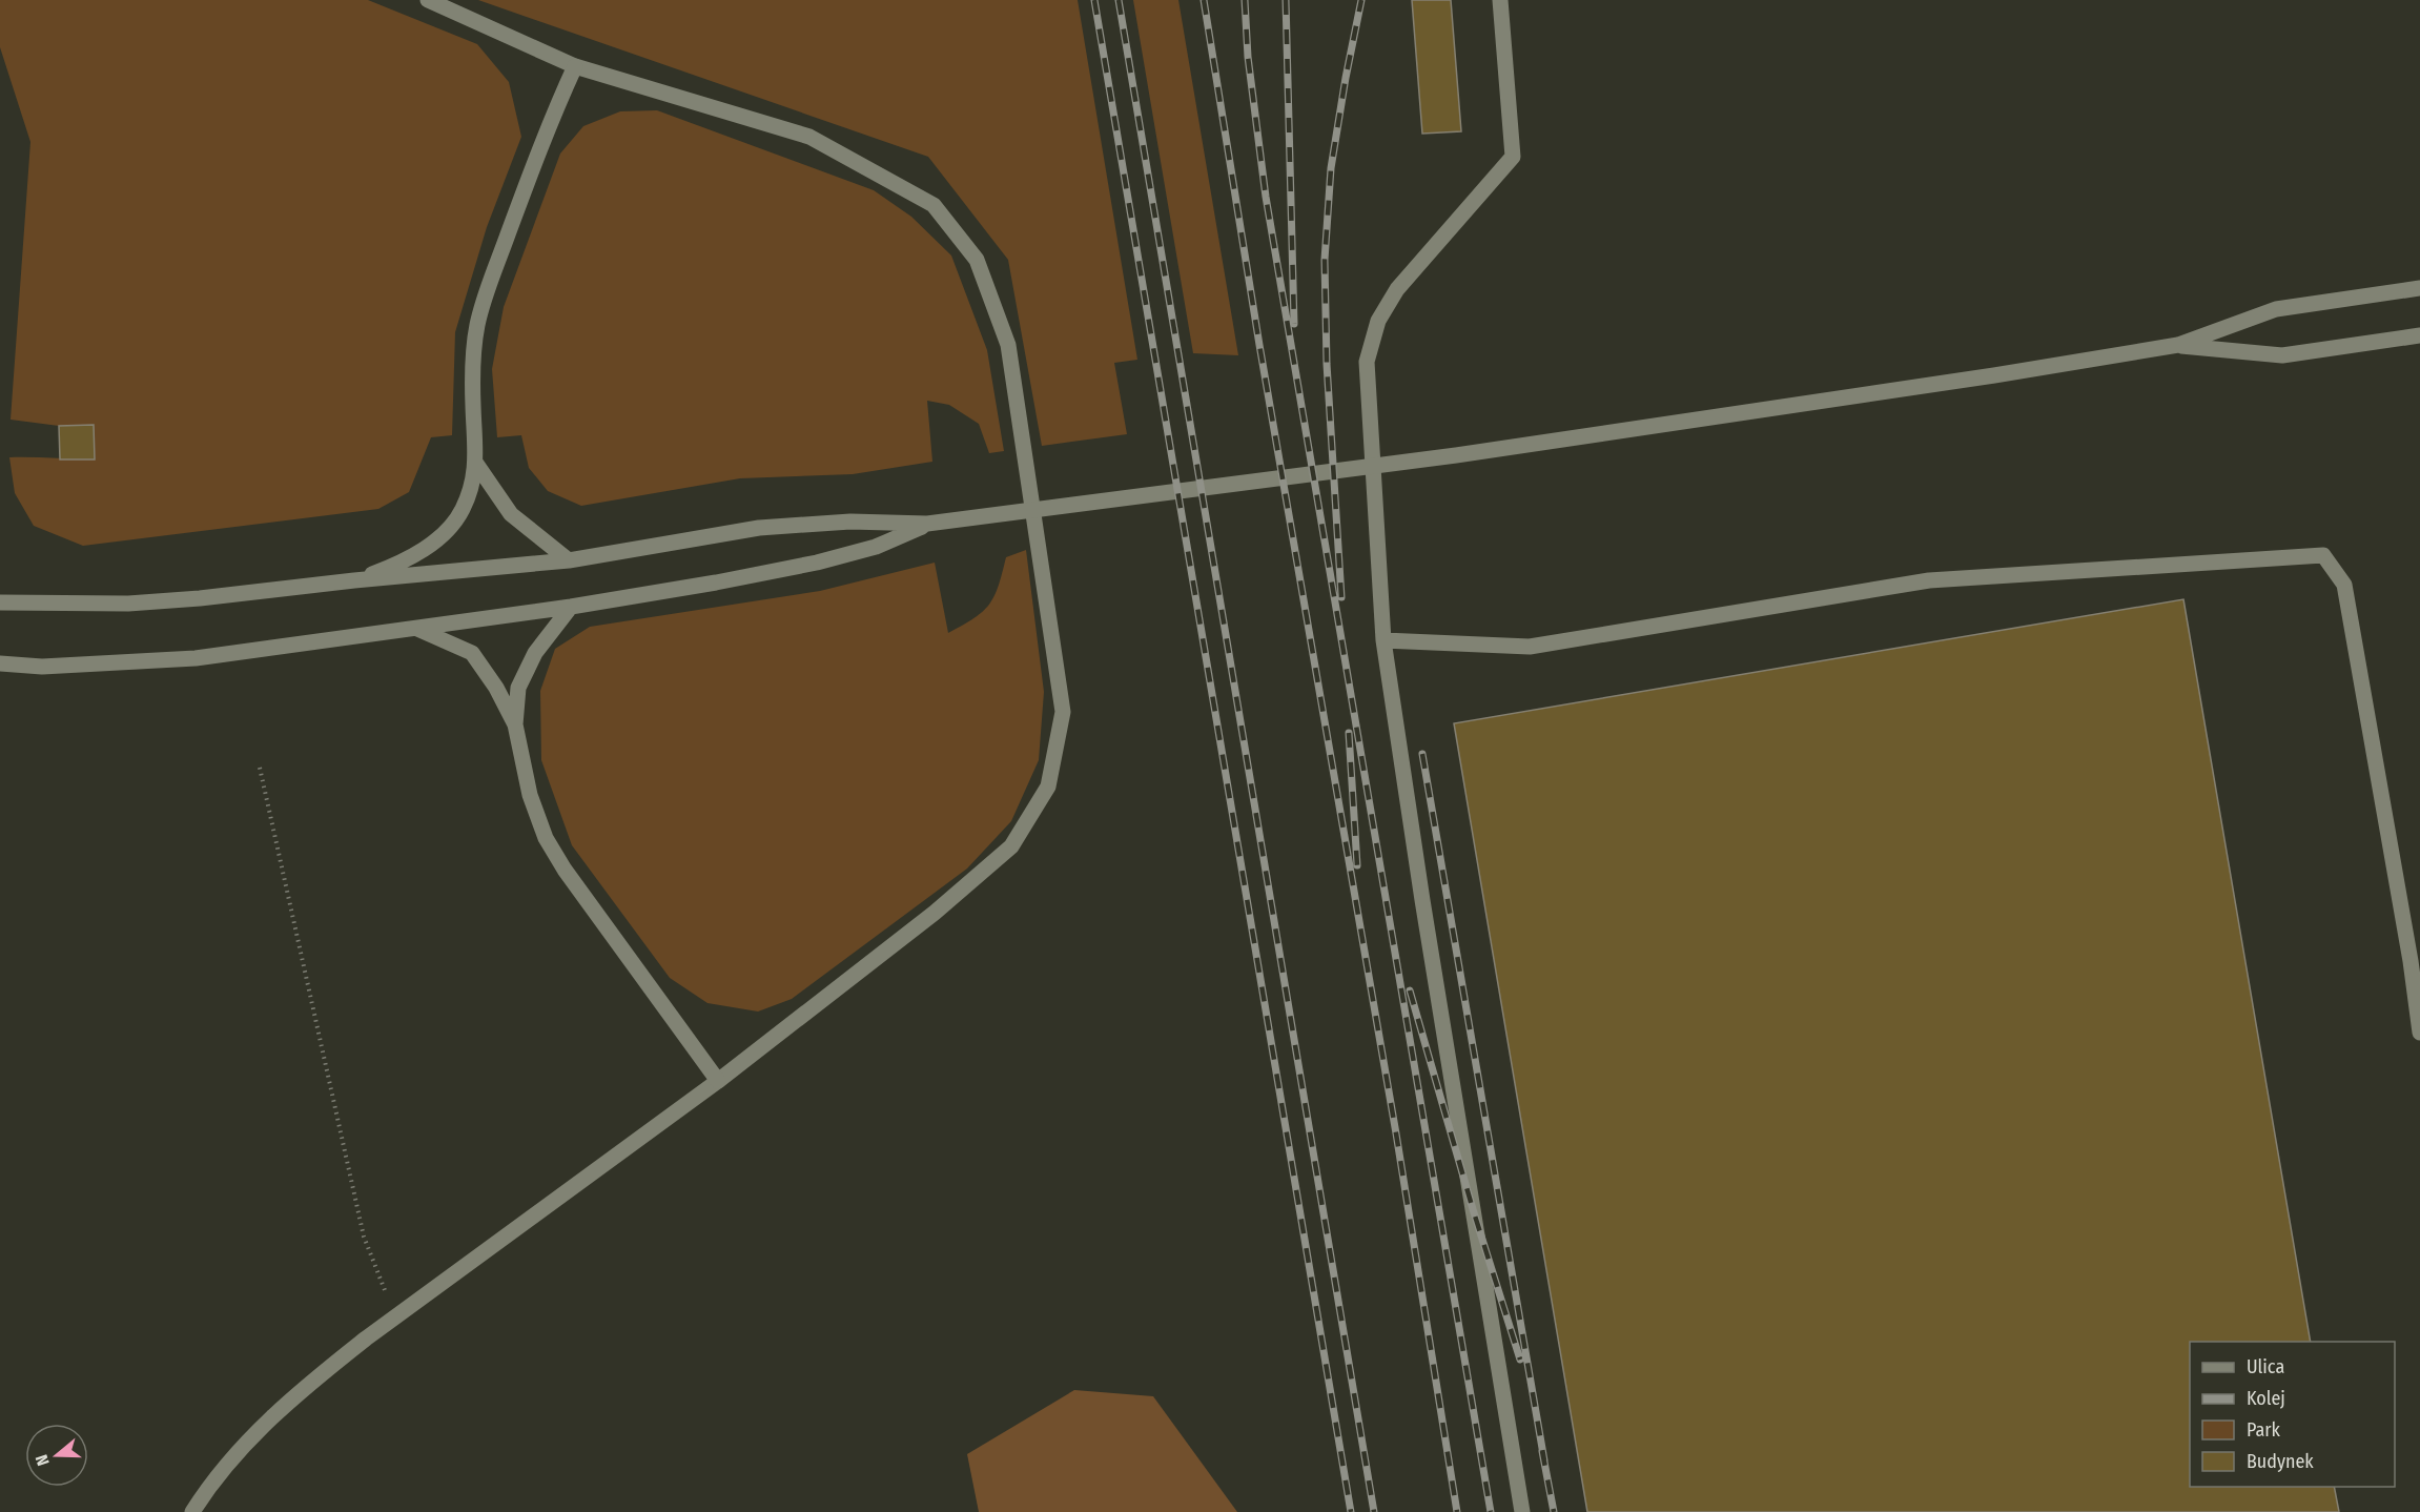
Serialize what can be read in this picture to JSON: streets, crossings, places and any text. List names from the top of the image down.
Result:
{
  "legend": [
    "Ulica",
    "Kolej",
    "Park",
    "Budynek"
  ],
  "north": "left"
}
